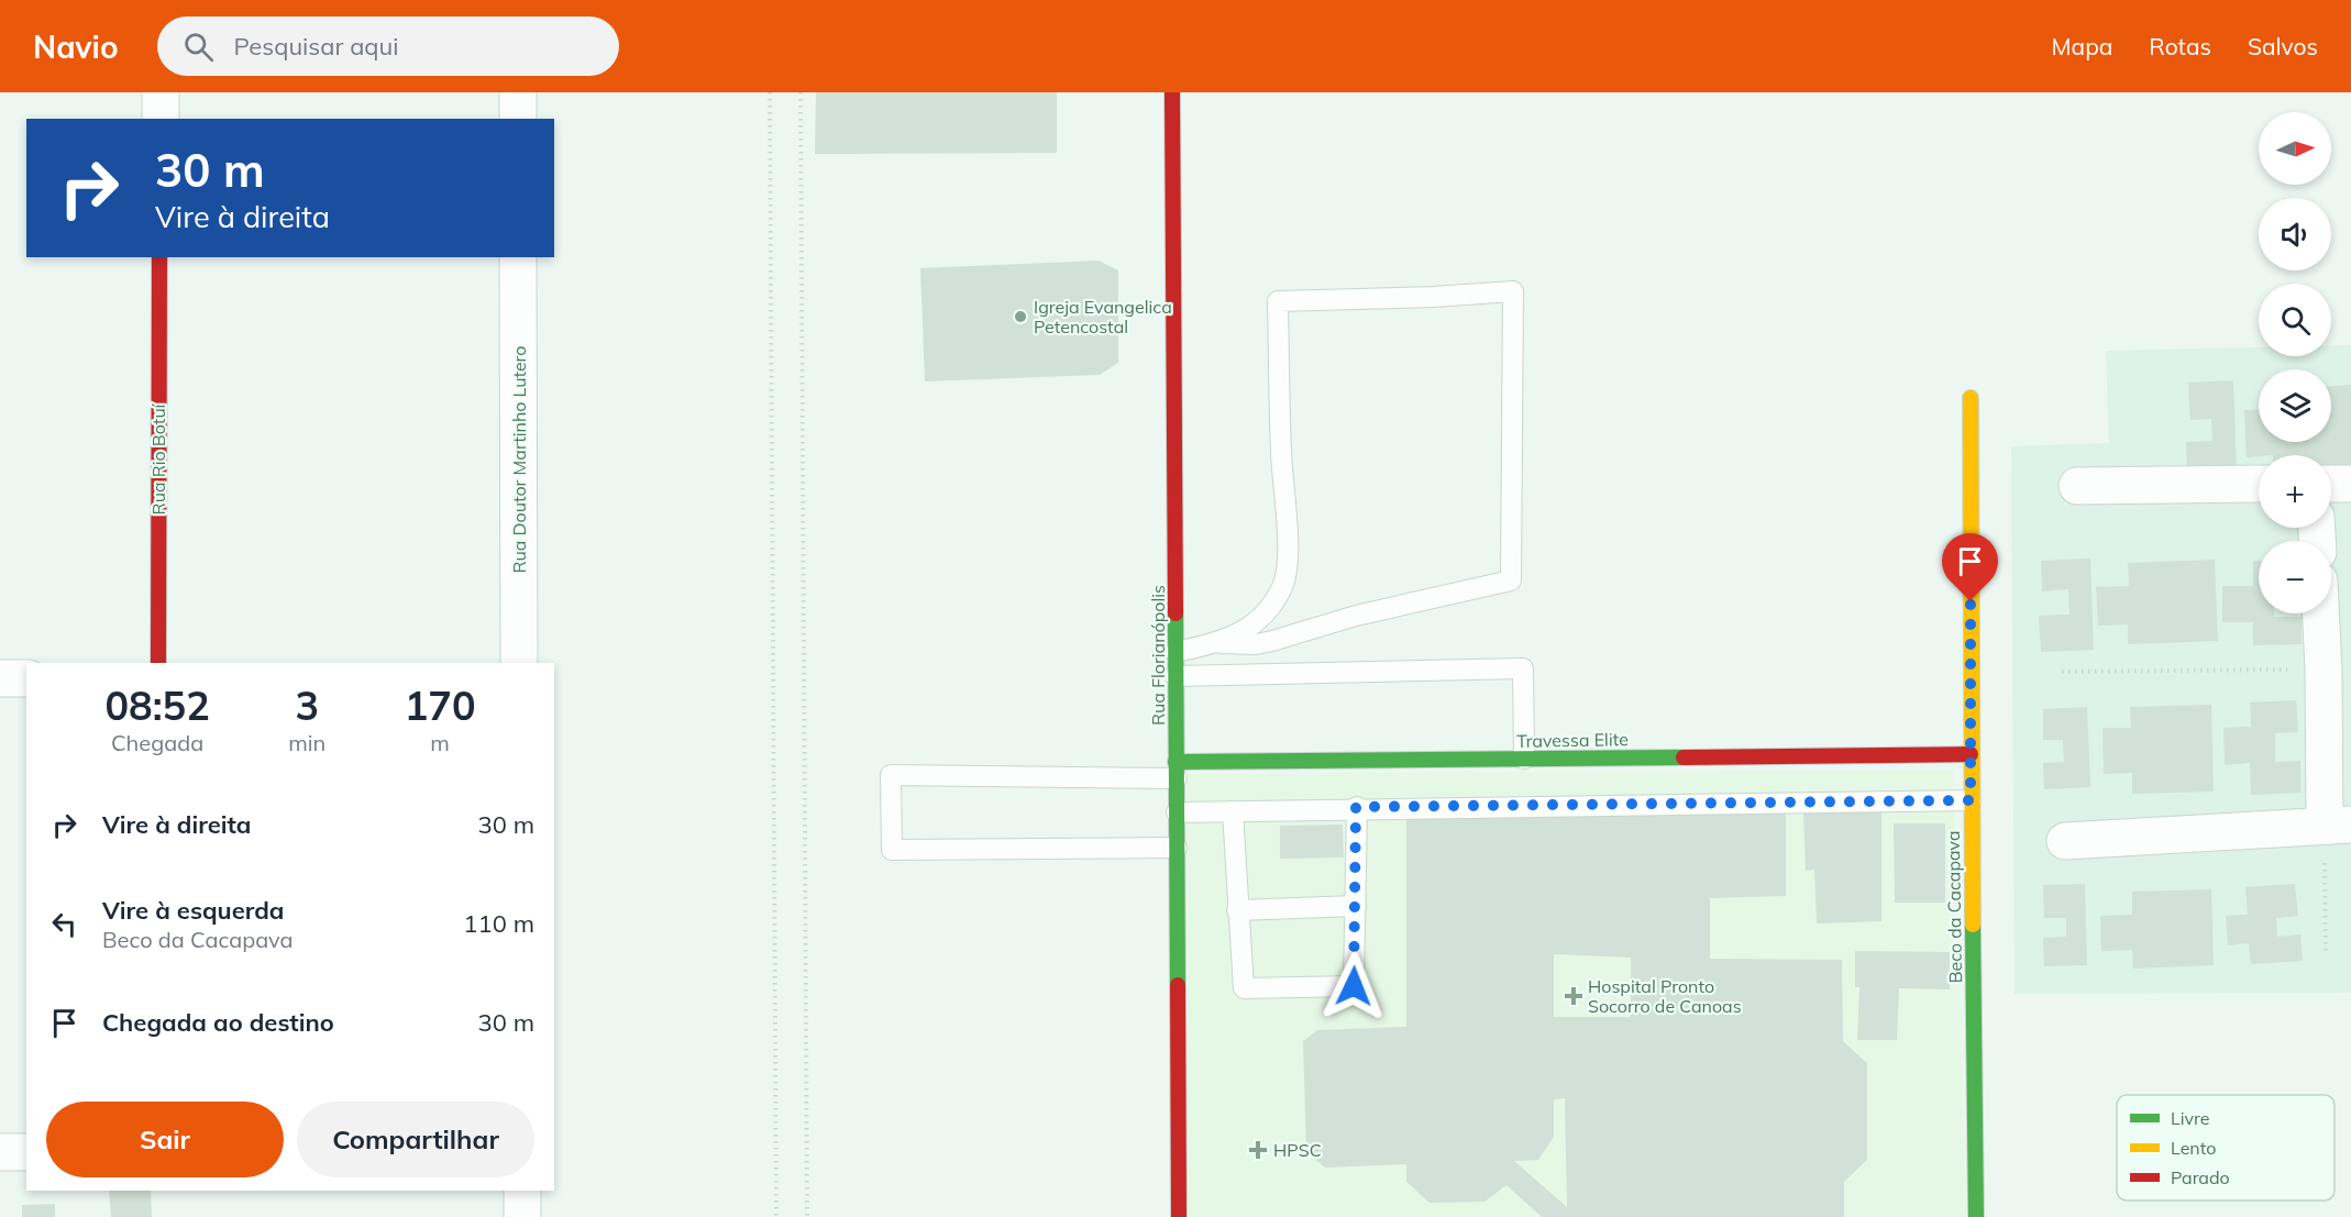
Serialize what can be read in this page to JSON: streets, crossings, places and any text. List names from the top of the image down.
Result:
{
  "streets": {
    "street": [
      "Rua Rio Botuí",
      "Rua Doutor Martinho Lutero",
      "Rua Florianópolis",
      "Travessa Elite",
      "Beco da Cacapava"
    ]
  },
  "crossings": [
    ["Rua Florianópolis", "Travessa Elite"],
    ["Travessa Elite", "Beco da Cacapava"]
  ],
  "places": {
    "other": ["Igreja Evangelica Petencostal"],
    "health": ["Hospital Pronto Socorro de Canoas", "HPSC"]
  },
  "legend": ["Livre", "Lento", "Parado"],
  "north": "right",
  "page": {
    "header": "Navio",
    "search": "Pesquisar aqui",
    "nav": ["Mapa", "Rotas", "Salvos"],
    "map_buttons": ["+", "−"],
    "turn": ["30 m", "Vire à direita"],
    "eta": [
      "08:52",
      "Chegada",
      "3",
      "min",
      "170",
      "m"
    ],
    "list": [
      {
        "name": "Vire à direita",
        "value": "30 m"
      },
      {
        "name": "Vire à esquerda",
        "note": "Beco da Cacapava",
        "value": "110 m"
      },
      {
        "name": "Chegada ao destino",
        "value": "30 m"
      }
    ],
    "buttons": ["Sair", "Compartilhar"]
  }
}
